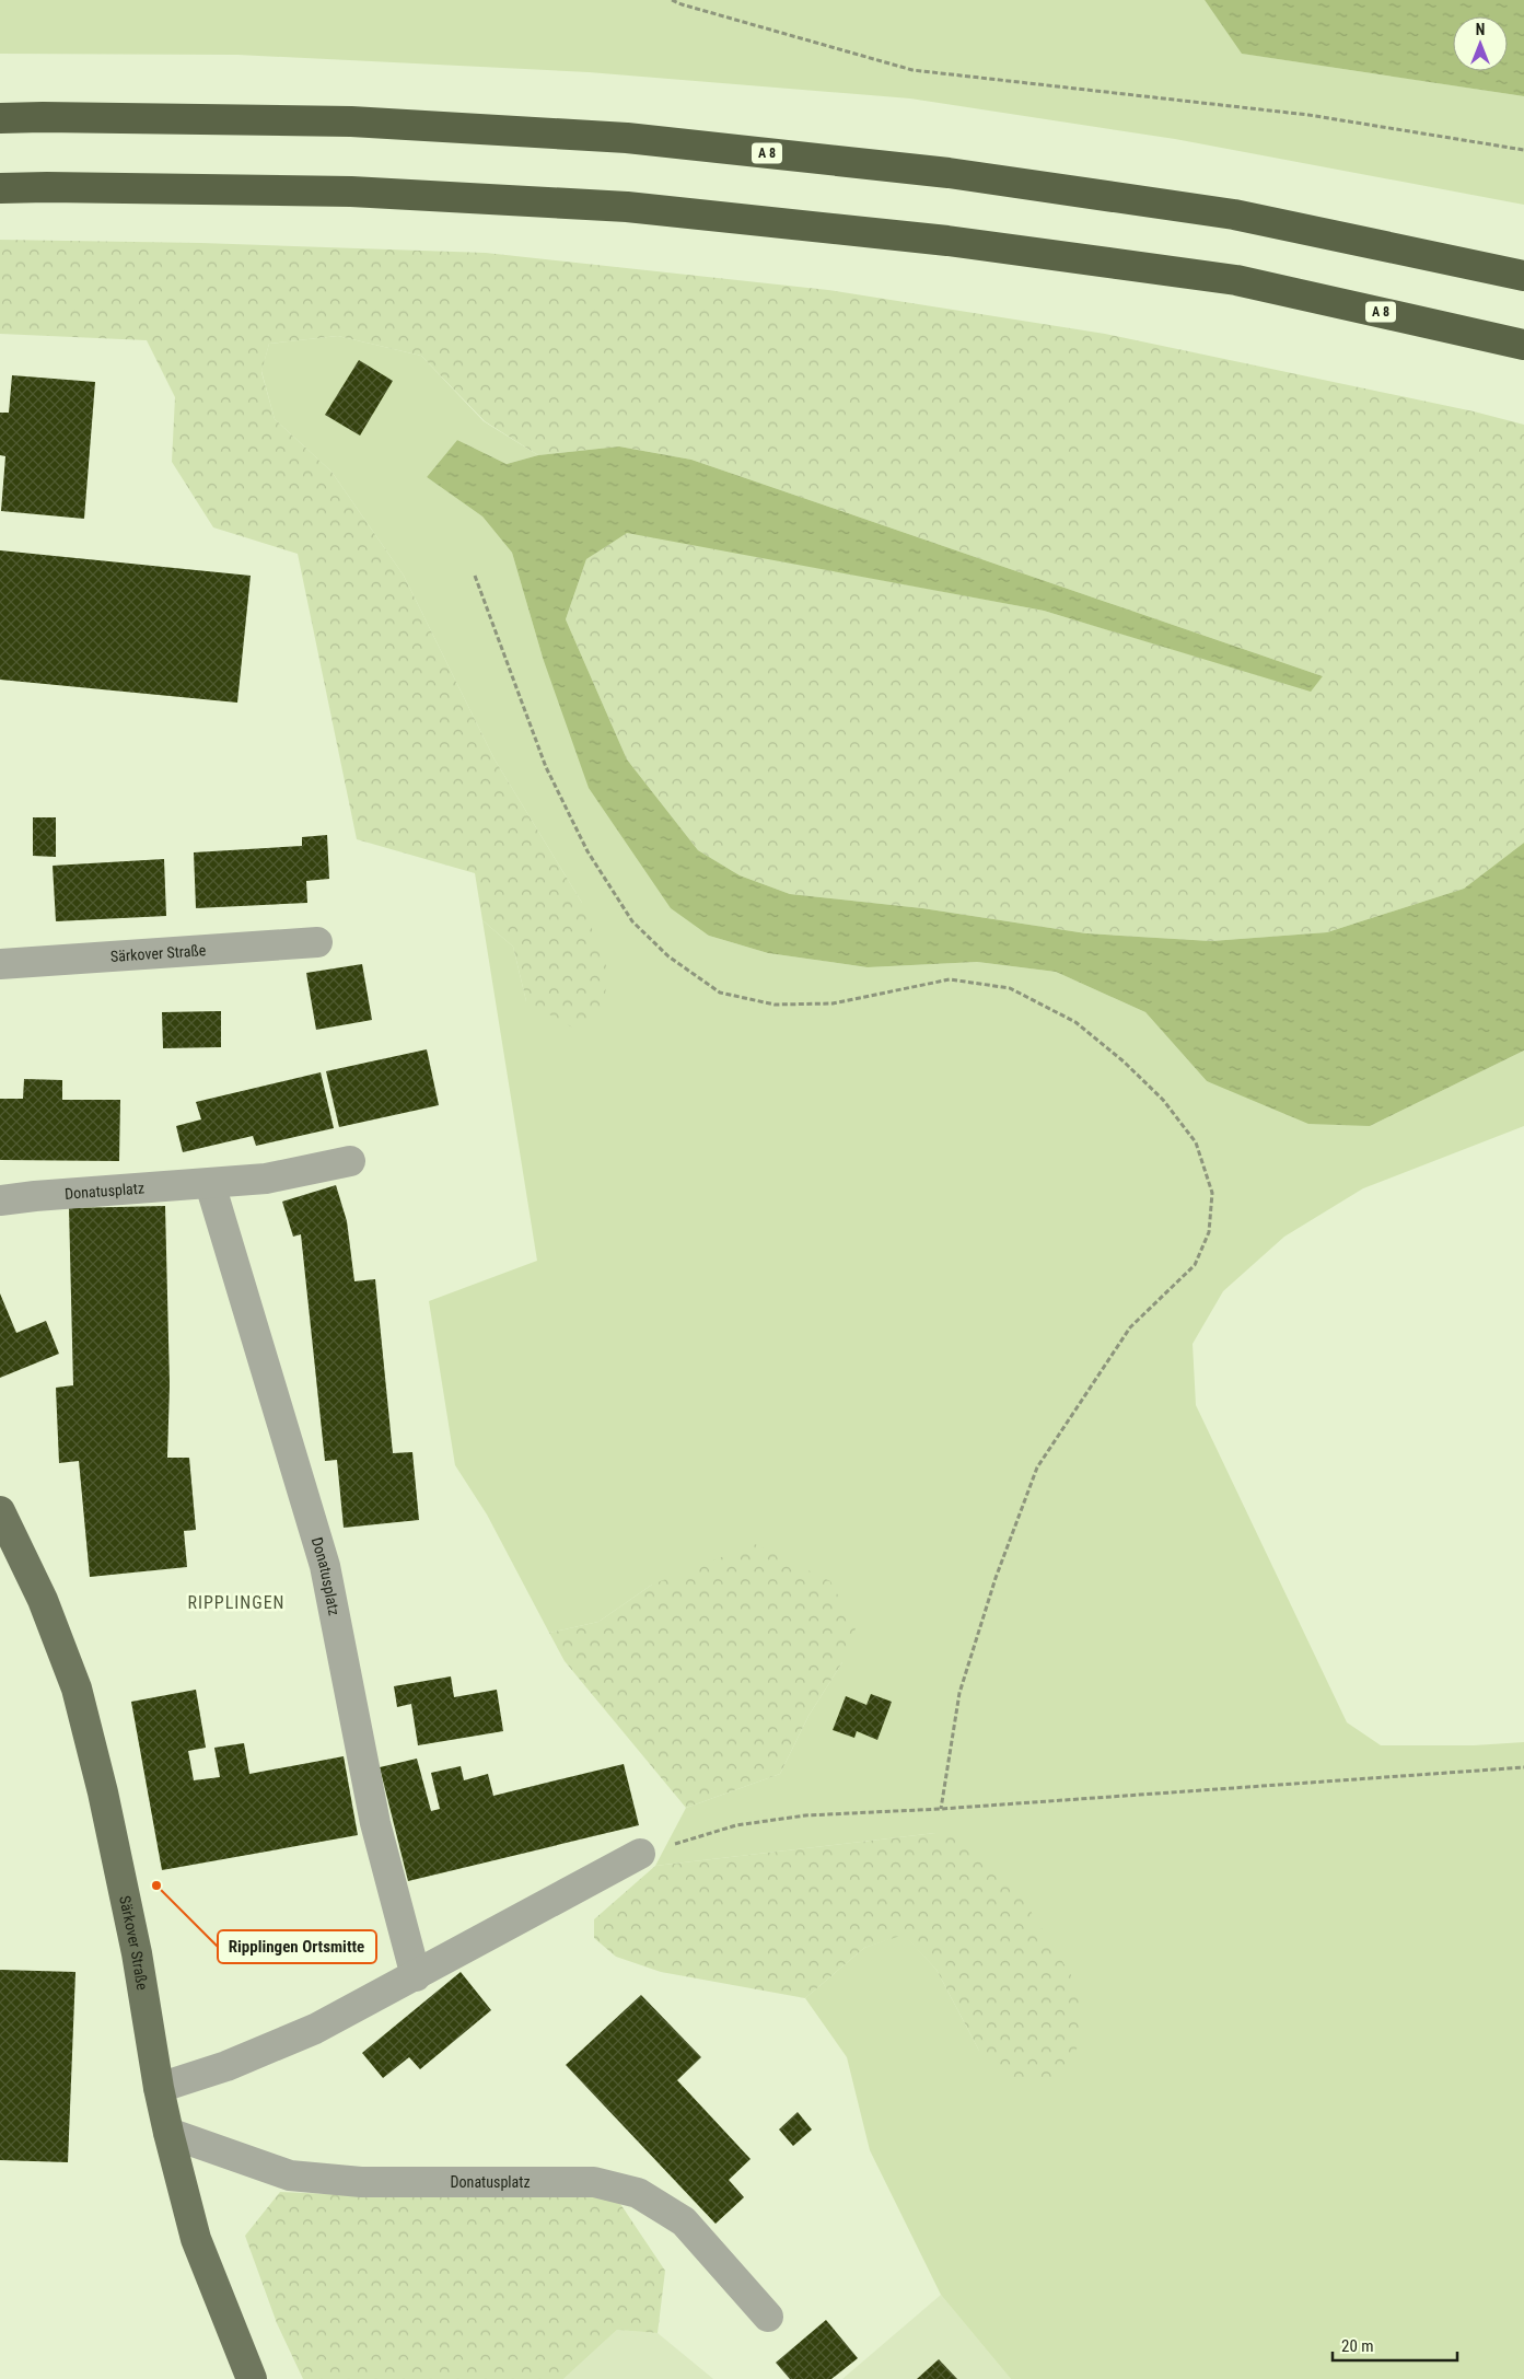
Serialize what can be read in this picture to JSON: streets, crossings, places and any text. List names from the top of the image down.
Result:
{
  "streets": {
    "highway": ["A 8"],
    "main road": ["Särkover Straße"],
    "street": ["Donatusplatz"]
  },
  "crossings": [
    ["Särkover Straße", "Donatusplatz"]
  ],
  "districts": ["RIPPLINGEN"],
  "places": ["Ripplingen Ortsmitte"],
  "scale_bar": "20 m",
  "north": "top"
}
